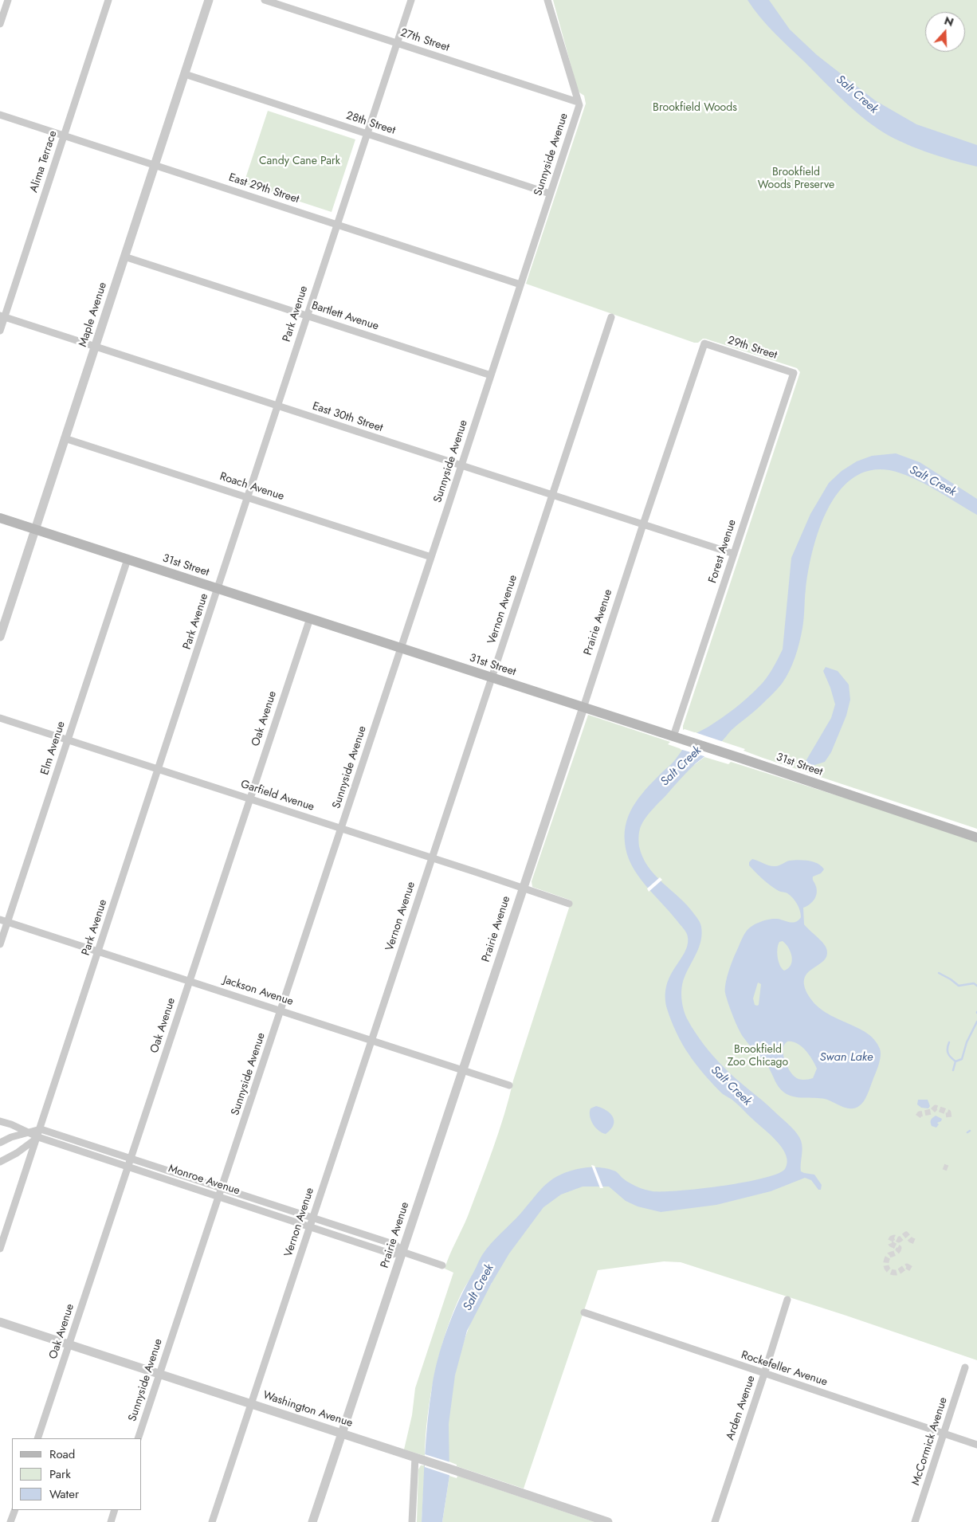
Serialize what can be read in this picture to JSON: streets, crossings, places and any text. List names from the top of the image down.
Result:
{
  "streets": {
    "main road": ["31st Street"],
    "street": [
      "27th Street",
      "28th Street",
      "Sunnyside Avenue",
      "Alima Terrace",
      "East 29th Street",
      "Park Avenue",
      "Maple Avenue",
      "Bartlett Avenue",
      "29th Street",
      "East 30th Street",
      "Roach Avenue",
      "Forest Avenue",
      "Vernon Avenue",
      "Prairie Avenue",
      "Oak Avenue",
      "Elm Avenue",
      "Garfield Avenue",
      "Jackson Avenue",
      "Monroe Avenue",
      "Rockefeller Avenue",
      "Arden Avenue",
      "Washington Avenue",
      "McCormick Avenue"
    ]
  },
  "crossings": [
    ["27th Street", "Sunnyside Avenue"],
    ["27th Street", "Park Avenue"],
    ["28th Street", "Sunnyside Avenue"],
    ["28th Street", "Park Avenue"],
    ["28th Street", "Maple Avenue"],
    ["Sunnyside Avenue", "East 29th Street"],
    ["Sunnyside Avenue", "Bartlett Avenue"],
    ["Sunnyside Avenue", "East 30th Street"],
    ["Sunnyside Avenue", "Roach Avenue"],
    ["Sunnyside Avenue", "31st Street"],
    ["Sunnyside Avenue", "Garfield Avenue"],
    ["Sunnyside Avenue", "Jackson Avenue"],
    ["Sunnyside Avenue", "Monroe Avenue"],
    ["Sunnyside Avenue", "Washington Avenue"],
    ["Alima Terrace", "East 29th Street"],
    ["Alima Terrace", "East 30th Street"],
    ["East 29th Street", "Park Avenue"],
    ["East 29th Street", "Maple Avenue"],
    ["Park Avenue", "Bartlett Avenue"],
    ["Park Avenue", "East 30th Street"],
    ["Park Avenue", "Roach Avenue"],
    ["Park Avenue", "31st Street"],
    ["Park Avenue", "Garfield Avenue"],
    ["Park Avenue", "Jackson Avenue"],
    ["Park Avenue", "Monroe Avenue"],
    ["Maple Avenue", "Bartlett Avenue"],
    ["Maple Avenue", "East 30th Street"],
    ["Maple Avenue", "Roach Avenue"],
    ["Maple Avenue", "31st Street"],
    ["29th Street", "Forest Avenue"],
    ["29th Street", "Prairie Avenue"],
    ["East 30th Street", "Forest Avenue"],
    ["East 30th Street", "Vernon Avenue"],
    ["East 30th Street", "Prairie Avenue"],
    ["Forest Avenue", "31st Street"],
    ["31st Street", "Vernon Avenue"],
    ["31st Street", "Prairie Avenue"],
    ["31st Street", "Oak Avenue"],
    ["31st Street", "Elm Avenue"],
    ["Vernon Avenue", "Garfield Avenue"],
    ["Vernon Avenue", "Jackson Avenue"],
    ["Vernon Avenue", "Monroe Avenue"],
    ["Vernon Avenue", "Washington Avenue"],
    ["Prairie Avenue", "Garfield Avenue"],
    ["Prairie Avenue", "Jackson Avenue"],
    ["Prairie Avenue", "Monroe Avenue"],
    ["Prairie Avenue", "Washington Avenue"],
    ["Oak Avenue", "Garfield Avenue"],
    ["Oak Avenue", "Jackson Avenue"],
    ["Oak Avenue", "Monroe Avenue"],
    ["Oak Avenue", "Washington Avenue"],
    ["Elm Avenue", "Garfield Avenue"],
    ["Elm Avenue", "Jackson Avenue"],
    ["Rockefeller Avenue", "Arden Avenue"],
    ["Rockefeller Avenue", "McCormick Avenue"]
  ],
  "water": ["Salt Creek", "Swan Lake"],
  "parks": [
    "Brookfield Woods",
    "Candy Cane Park",
    "Brookfield Woods Preserve",
    "Brookfield Zoo Chicago"
  ],
  "legend": ["Road", "Park", "Water"],
  "north": "top"
}
